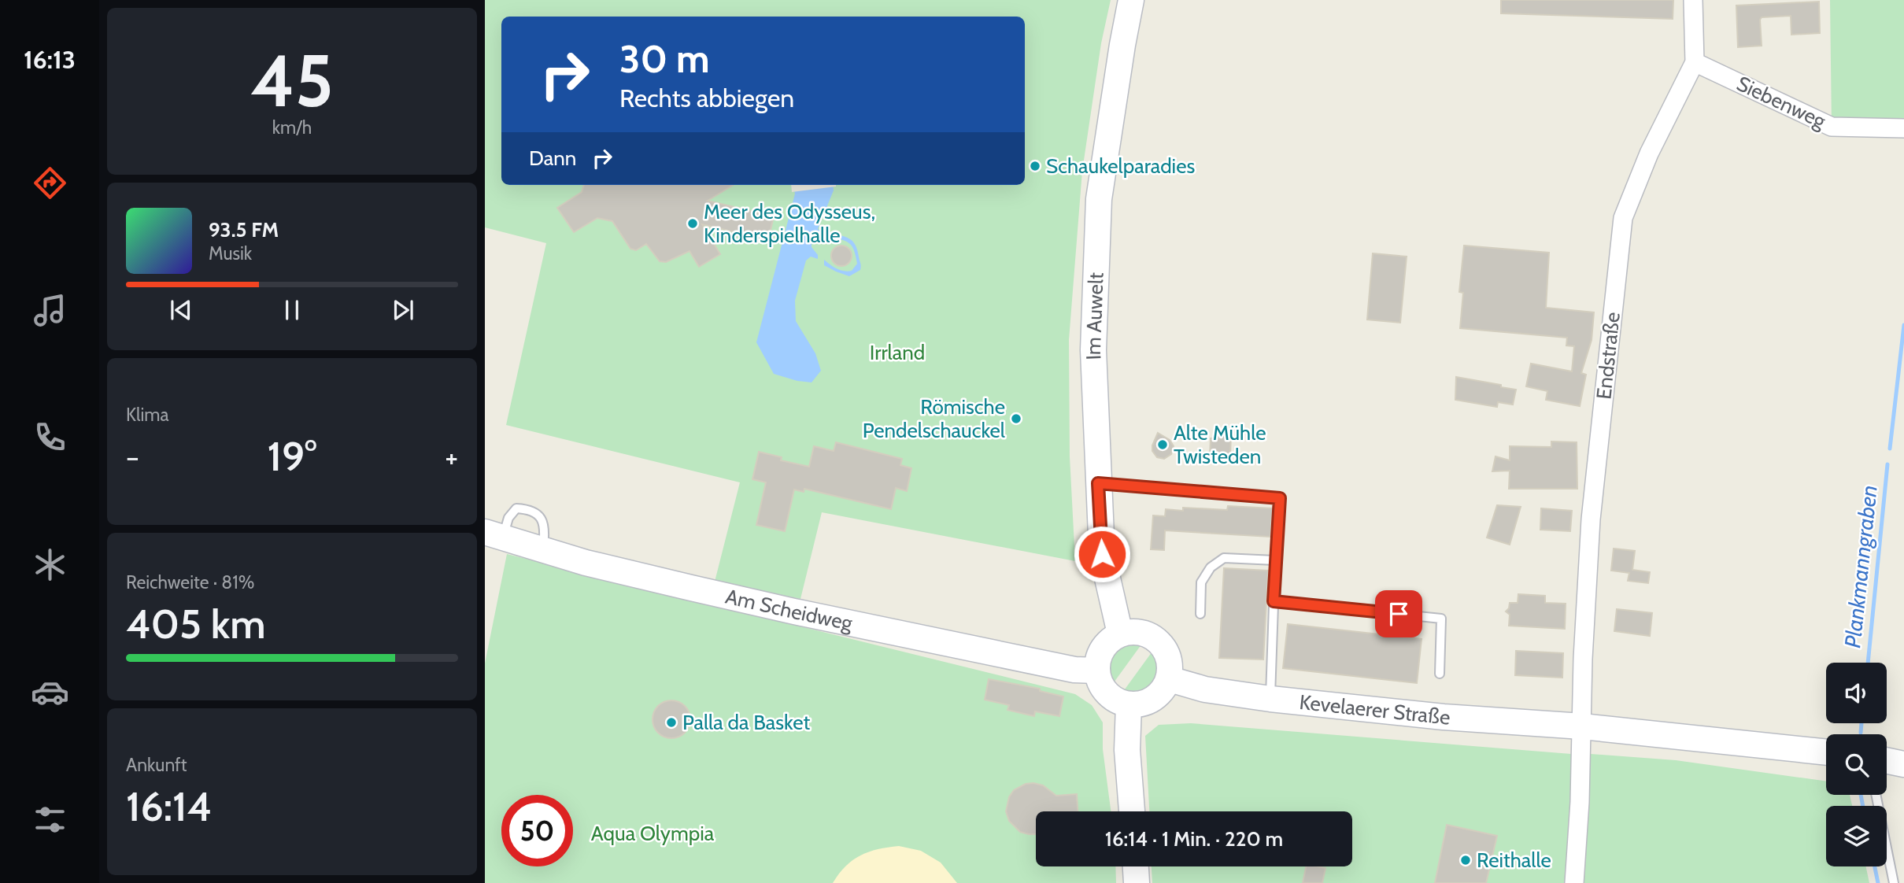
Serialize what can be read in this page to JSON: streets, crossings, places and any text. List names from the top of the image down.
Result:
{
  "streets": {
    "street": [
      "Siebenweg",
      "Im Auwelt",
      "Endstraße",
      "Am Scheidweg",
      "Kevelaerer Straße"
    ]
  },
  "crossings": [
    ["Siebenweg", "Endstraße"],
    ["Im Auwelt", "Am Scheidweg"],
    ["Im Auwelt", "Kevelaerer Straße"],
    ["Endstraße", "Kevelaerer Straße"],
    ["Am Scheidweg", "Kevelaerer Straße"]
  ],
  "water": ["Plankmanngraben"],
  "parks": ["Irrland", "Aqua Olympia"],
  "places": [
    "Schaukelparadies",
    "Meer des Odysseus, Kinderspielhalle",
    "Römische Pendelschauckel",
    "Alte Mühle Twisteden",
    "Palla da Basket",
    "Reithalle"
  ],
  "page": {
    "tabs": "16:13",
    "tile": [
      ["45", "km/h"],
      "Klima",
      ["Reichweite · 81%", "405 km"],
      ["Ankunft", "16:14"]
    ],
    "turn": ["30 m", "Rechts abbiegen"],
    "then": "Dann",
    "song": ["93.5 FM", "Musik"],
    "heat": ["−", "19°", "+"],
    "limit": "50",
    "trip": "16:14 · 1 Min. · 220 m"
  }
}
